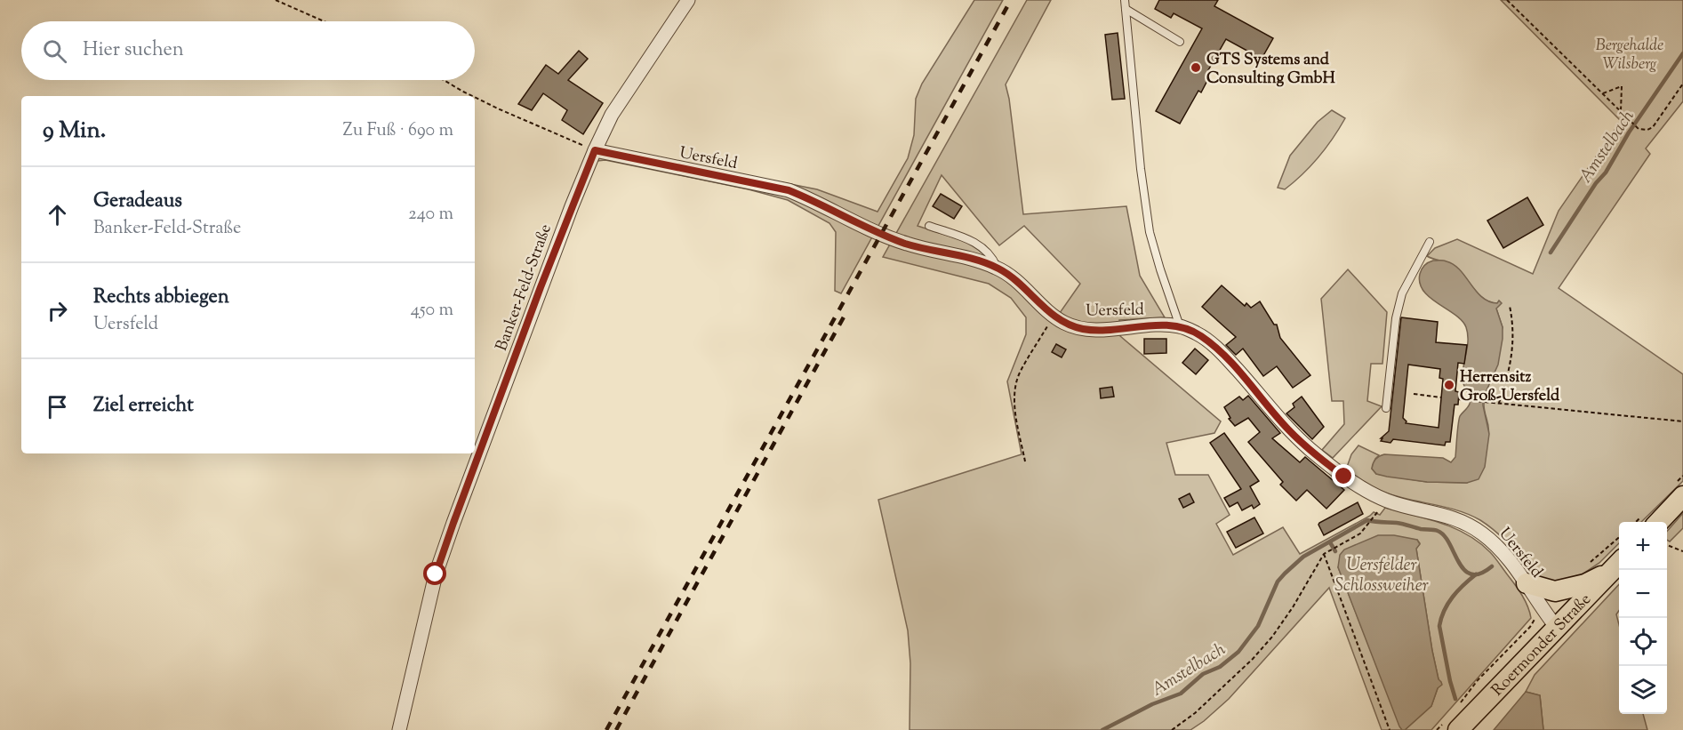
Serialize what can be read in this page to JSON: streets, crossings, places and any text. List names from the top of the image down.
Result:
{
  "streets": {
    "main road": ["Roermonder Straße"],
    "street": ["Uersfeld", "Banker-Feld-Straße"]
  },
  "crossings": [
    ["Uersfeld", "Banker-Feld-Straße"],
    ["Uersfeld", "Roermonder Straße"]
  ],
  "water": ["Amstelbach", "Uersfelder Schlossweiher"],
  "parks": ["Bergehalde Wilsberg"],
  "places": ["GTS Systems and Consulting GmbH", "Herrensitz Groß-Uersfeld"],
  "page": {
    "search": "Hier suchen",
    "heading": ["9 Min.", "Zu Fuß · 690 m"],
    "list": [
      ["Geradeaus", "Banker-Feld-Straße", "240 m"],
      ["Rechts abbiegen", "Uersfeld", "450 m"],
      "Ziel erreicht"
    ],
    "map_buttons": ["+", "−"]
  }
}
